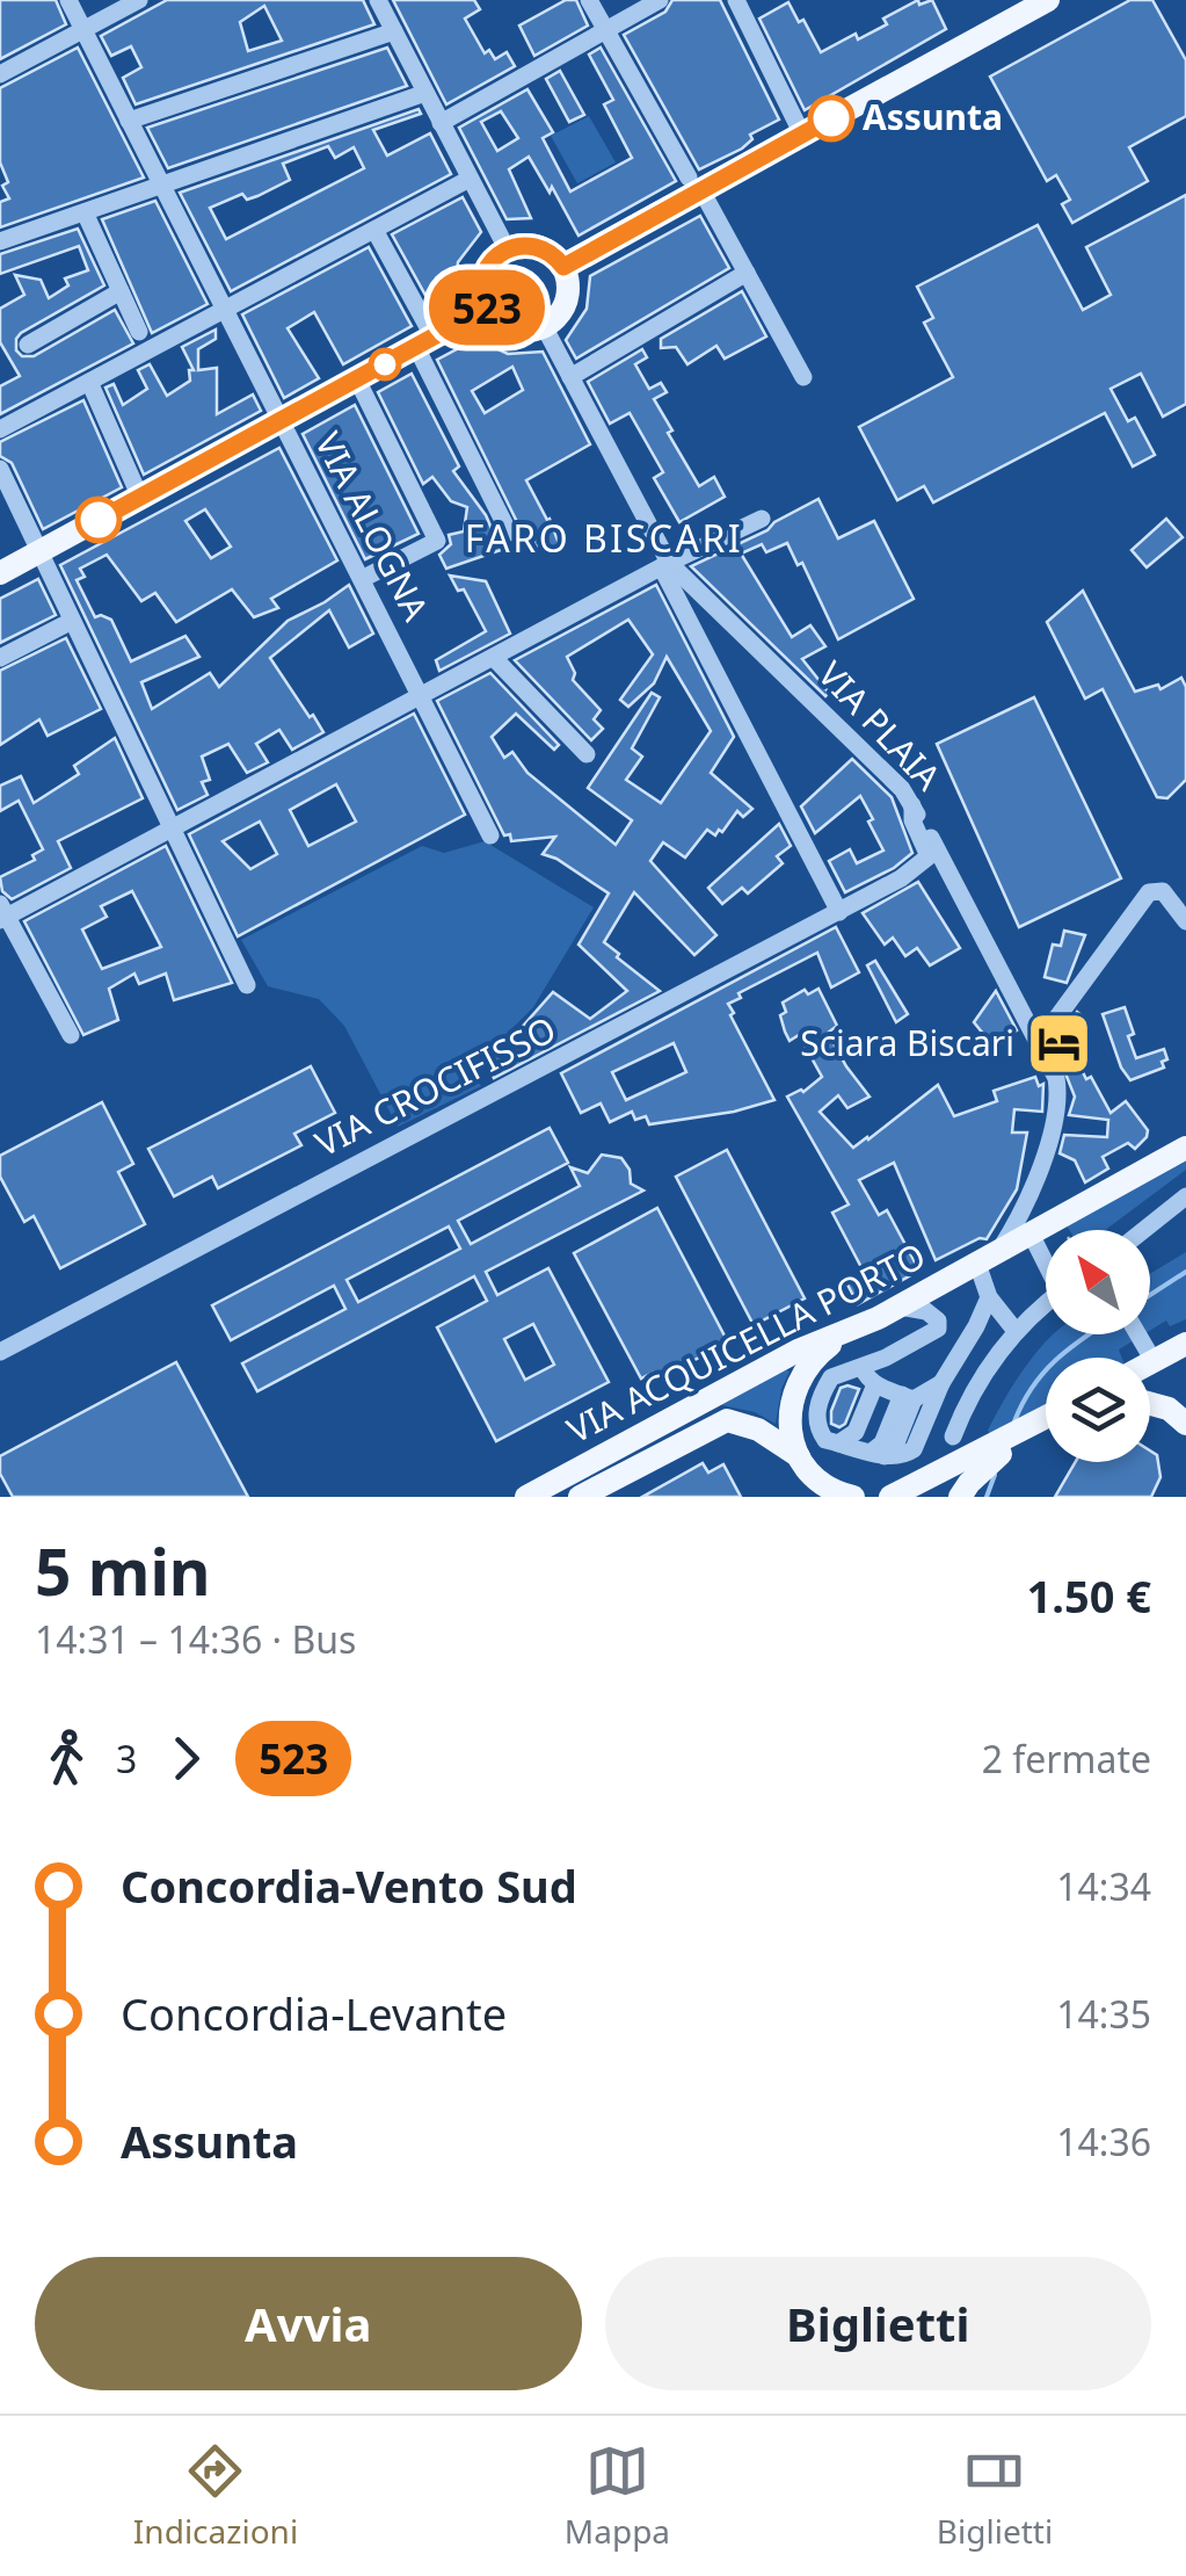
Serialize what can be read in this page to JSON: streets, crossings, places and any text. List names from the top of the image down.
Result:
{
  "streets": {
    "main road": ["VIA ACQUICELLA PORTO"],
    "street": ["VIA ALOGNA", "VIA PLAIA", "VIA CROCIFISSO"]
  },
  "crossings": [
    ["VIA PLAIA", "VIA ACQUICELLA PORTO"]
  ],
  "districts": ["FARO BISCARI"],
  "places": {
    "other": ["Assunta"],
    "hotel": ["Sciara Biscari"]
  },
  "lines": ["bus line 523"],
  "north": "top left",
  "page": {
    "on_map": "523",
    "heading": ["5 min", "14:31 – 14:36 · Bus", "1.50 €"],
    "legs": ["3", "523", "2 fermate"],
    "list": [
      {
        "name": "Concordia-Vento Sud",
        "value": "14:34"
      },
      {
        "name": "Concordia-Levante",
        "value": "14:35"
      },
      {
        "name": "Assunta",
        "value": "14:36"
      }
    ],
    "buttons": ["Avvia", "Biglietti"],
    "tabs": ["Indicazioni", "Mappa", "Biglietti"]
  }
}
